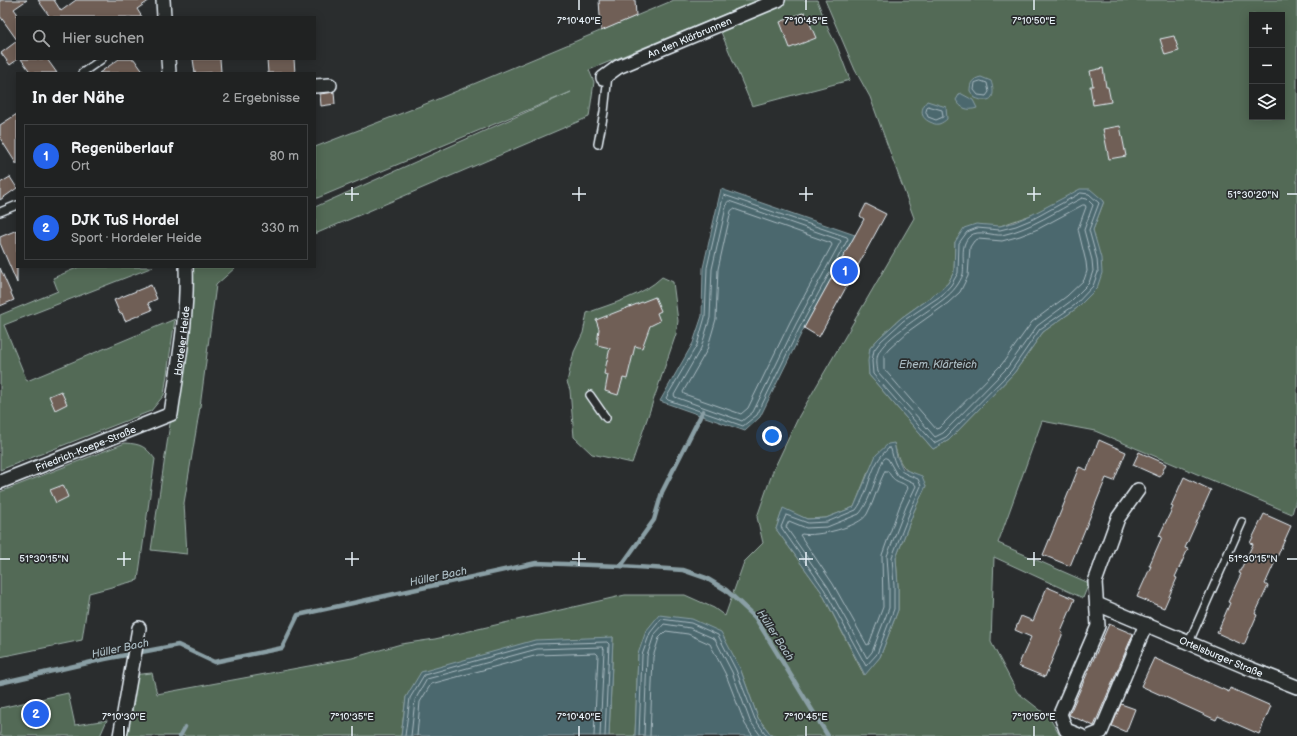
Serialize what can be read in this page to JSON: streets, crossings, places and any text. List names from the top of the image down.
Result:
{
  "streets": {
    "street": [
      "An den Klärbrunnen",
      "Hordeler Heide",
      "Friedrich-Koepe-Straße",
      "Ortelsburger Straße"
    ]
  },
  "crossings": [
    ["Hordeler Heide", "Friedrich-Koepe-Straße"]
  ],
  "water": ["Ehem. Klärteich", "Hüller Bach"],
  "page": {
    "map_buttons": ["+", "−"],
    "search": "Hier suchen",
    "heading": ["In der Nähe", "2 Ergebnisse"],
    "list": [
      {
        "mark": "1",
        "name": "Regenüberlauf",
        "note": "Ort",
        "value": "80 m"
      },
      {
        "mark": "2",
        "name": "DJK TuS Hordel",
        "note": "Sport · Hordeler Heide",
        "value": "330 m"
      }
    ],
    "pins": ["1", "2"]
  },
  "coordinates": [
    "7°10'40\"E",
    "7°10'45\"E",
    "7°10'50\"E",
    "51°30'20\"N",
    "51°30'15\"N",
    "7°10'30\"E",
    "7°10'35\"E"
  ]
}
